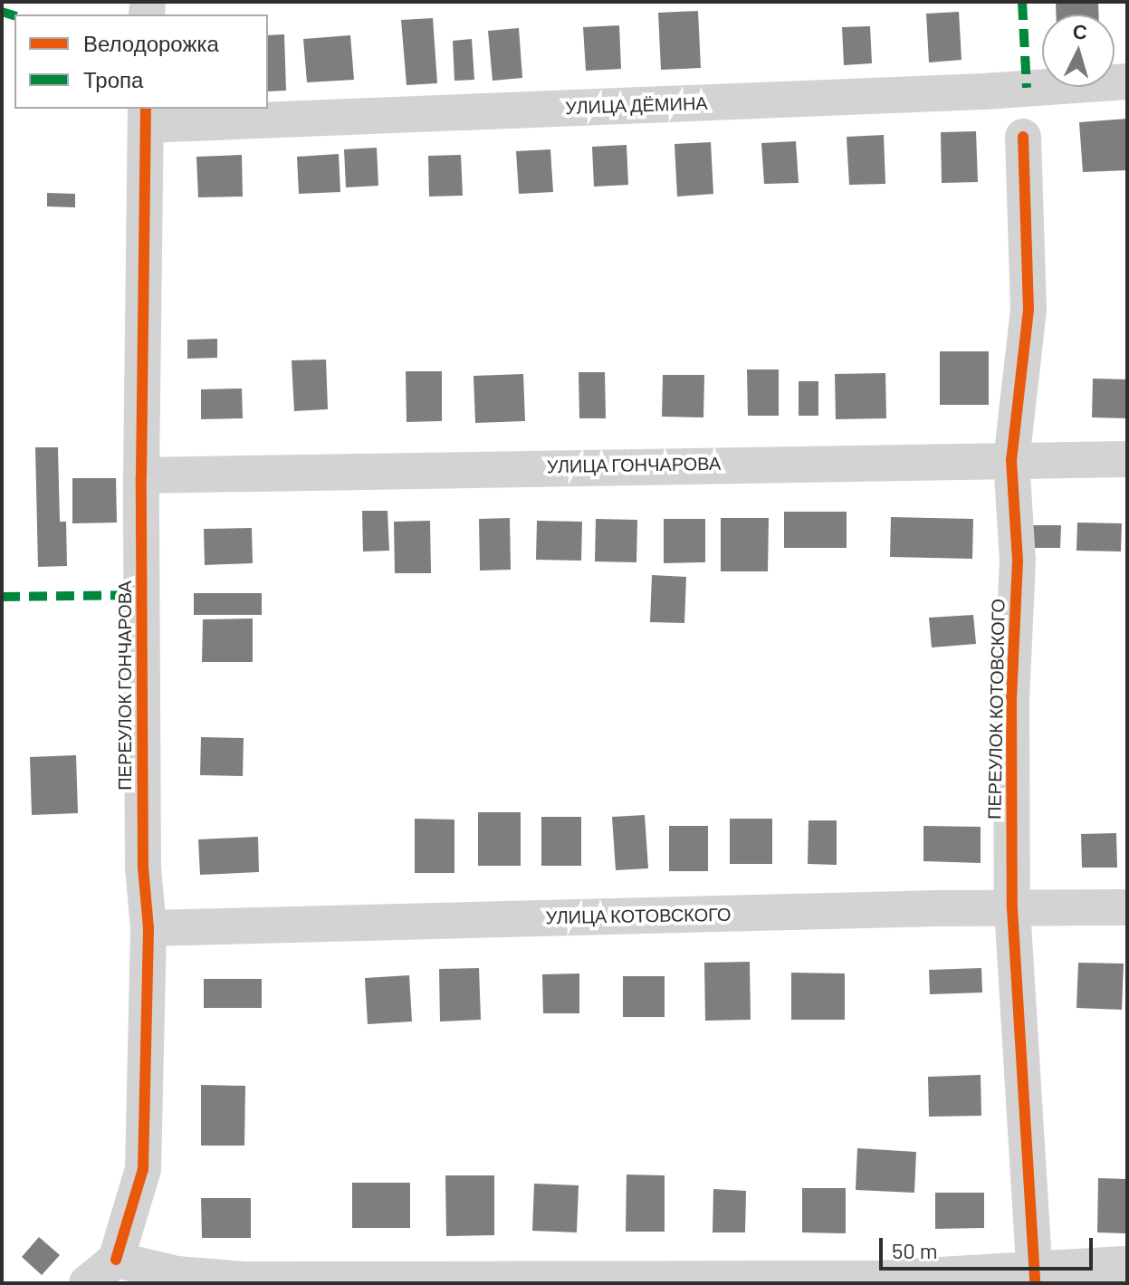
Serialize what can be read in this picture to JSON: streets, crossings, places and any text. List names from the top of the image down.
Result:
{
  "streets": {
    "street": [
      "УЛИЦА ДЁМИНА",
      "УЛИЦА ГОНЧАРОВА",
      "ПЕРЕУЛОК ГОНЧАРОВА",
      "ПЕРЕУЛОК КОТОВСКОГО",
      "УЛИЦА КОТОВСКОГО"
    ]
  },
  "crossings": [
    ["УЛИЦА ДЁМИНА", "ПЕРЕУЛОК ГОНЧАРОВА"],
    ["УЛИЦА ГОНЧАРОВА", "ПЕРЕУЛОК ГОНЧАРОВА"],
    ["УЛИЦА ГОНЧАРОВА", "ПЕРЕУЛОК КОТОВСКОГО"],
    ["ПЕРЕУЛОК ГОНЧАРОВА", "УЛИЦА КОТОВСКОГО"],
    ["ПЕРЕУЛОК КОТОВСКОГО", "УЛИЦА КОТОВСКОГО"]
  ],
  "legend": ["Велодорожка", "Тропа"],
  "scale_bar": "50 m",
  "north": "top"
}
